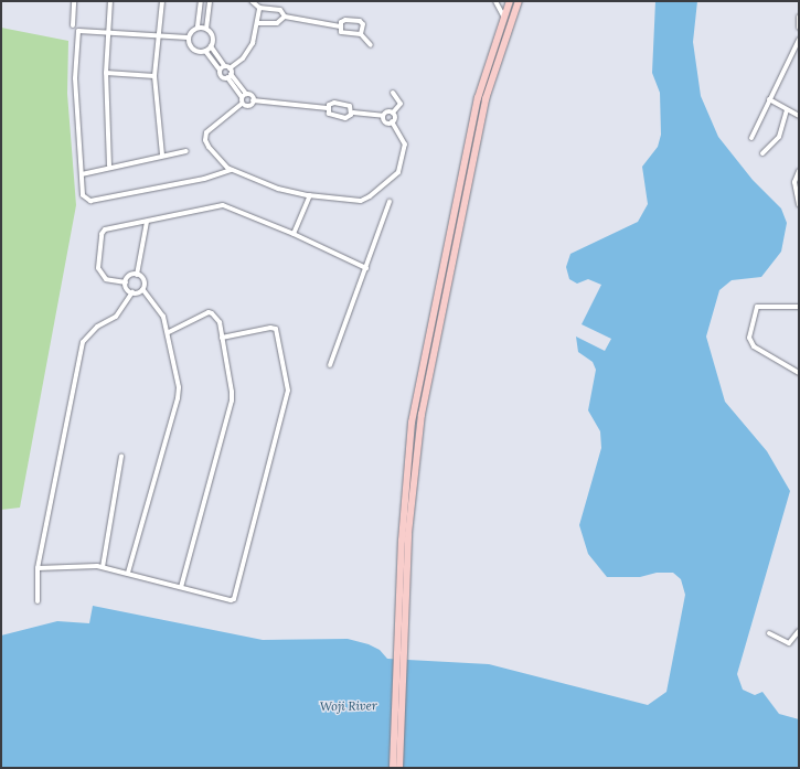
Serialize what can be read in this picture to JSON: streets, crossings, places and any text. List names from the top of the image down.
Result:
{
  "water": ["Woji River"]
}
